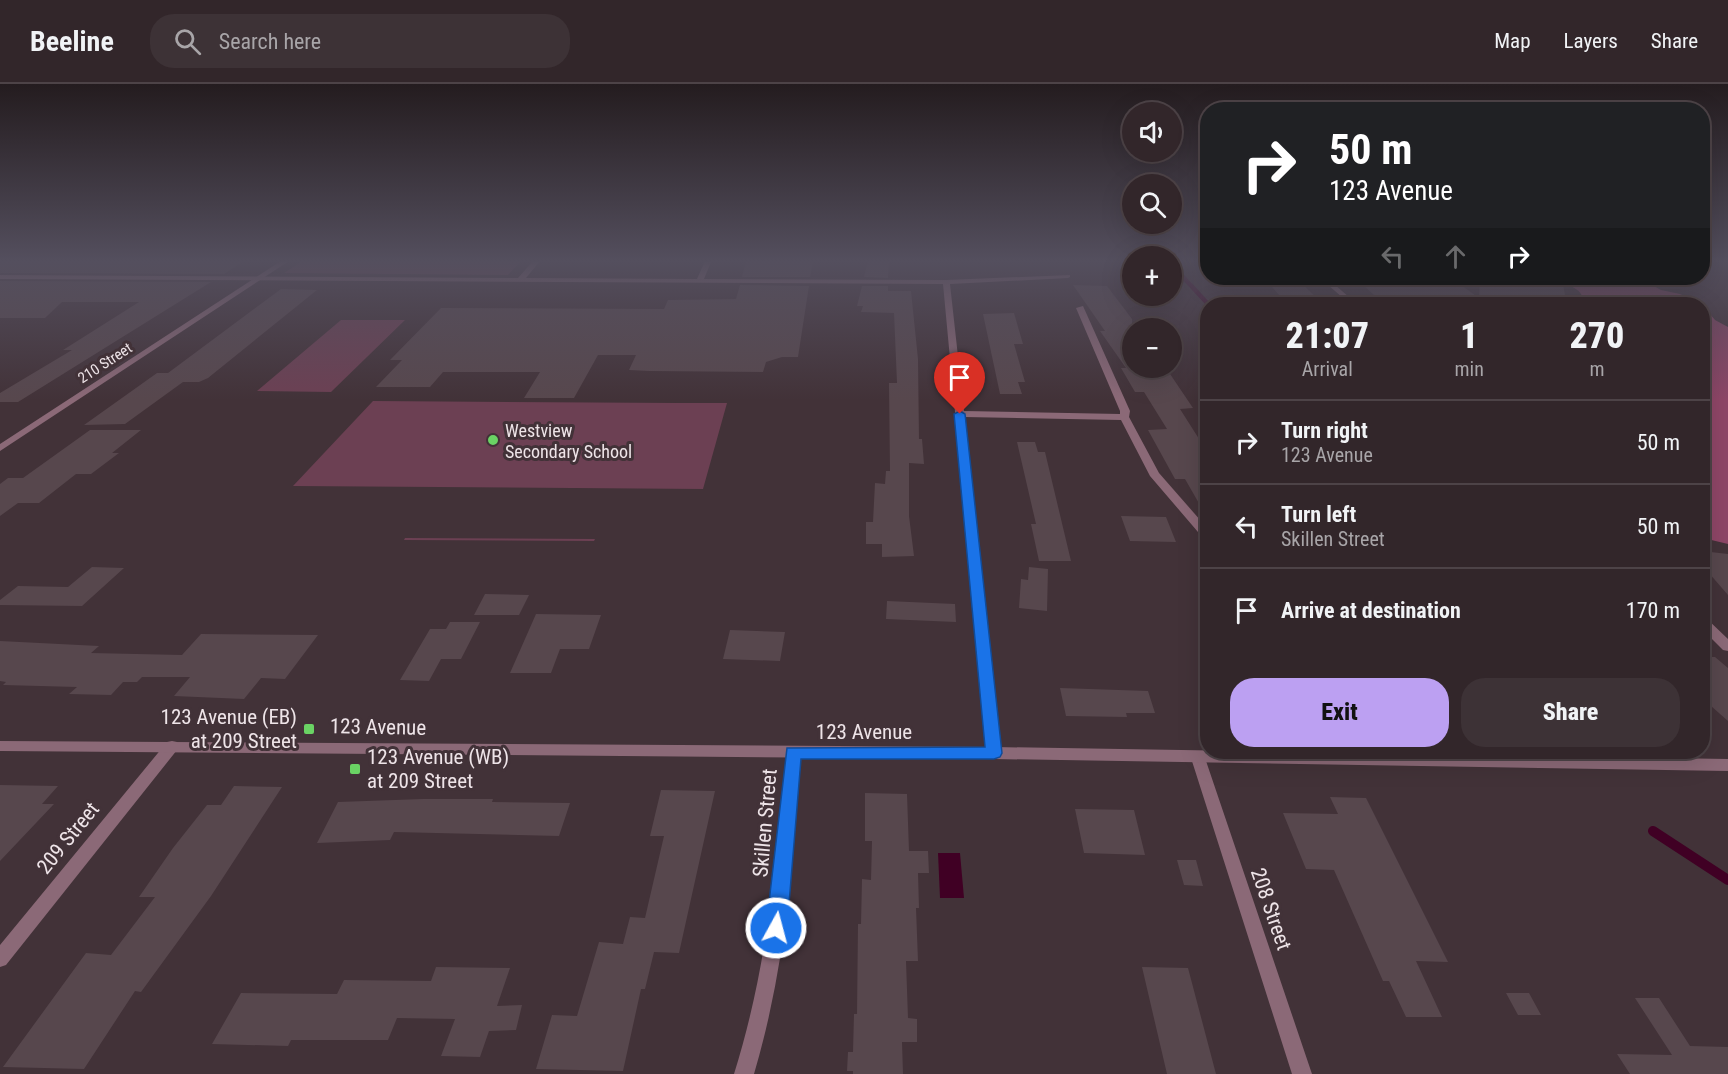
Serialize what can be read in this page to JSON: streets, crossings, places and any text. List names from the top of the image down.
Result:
{
  "streets": {
    "street": [
      "210 Street",
      "123 Avenue",
      "Skillen Street",
      "209 Street",
      "208 Street"
    ]
  },
  "crossings": [
    ["123 Avenue", "Skillen Street"],
    ["123 Avenue", "209 Street"],
    ["123 Avenue", "208 Street"]
  ],
  "places": {
    "other": ["Westview Secondary School"],
    "transit": ["123 Avenue (EB) at 209 Street", "123 Avenue (WB) at 209 Street"]
  },
  "page": {
    "header": "Beeline",
    "search": "Search here",
    "nav": ["Map", "Layers", "Share"],
    "map_buttons": ["+", "−"],
    "turn": ["50 m", "123 Avenue"],
    "eta": [
      "21:07",
      "Arrival",
      "1",
      "min",
      "270",
      "m"
    ],
    "list": [
      {
        "name": "Turn right",
        "note": "123 Avenue",
        "value": "50 m"
      },
      {
        "name": "Turn left",
        "note": "Skillen Street",
        "value": "50 m"
      },
      {
        "name": "Arrive at destination",
        "value": "170 m"
      }
    ],
    "buttons": ["Exit", "Share"]
  }
}
